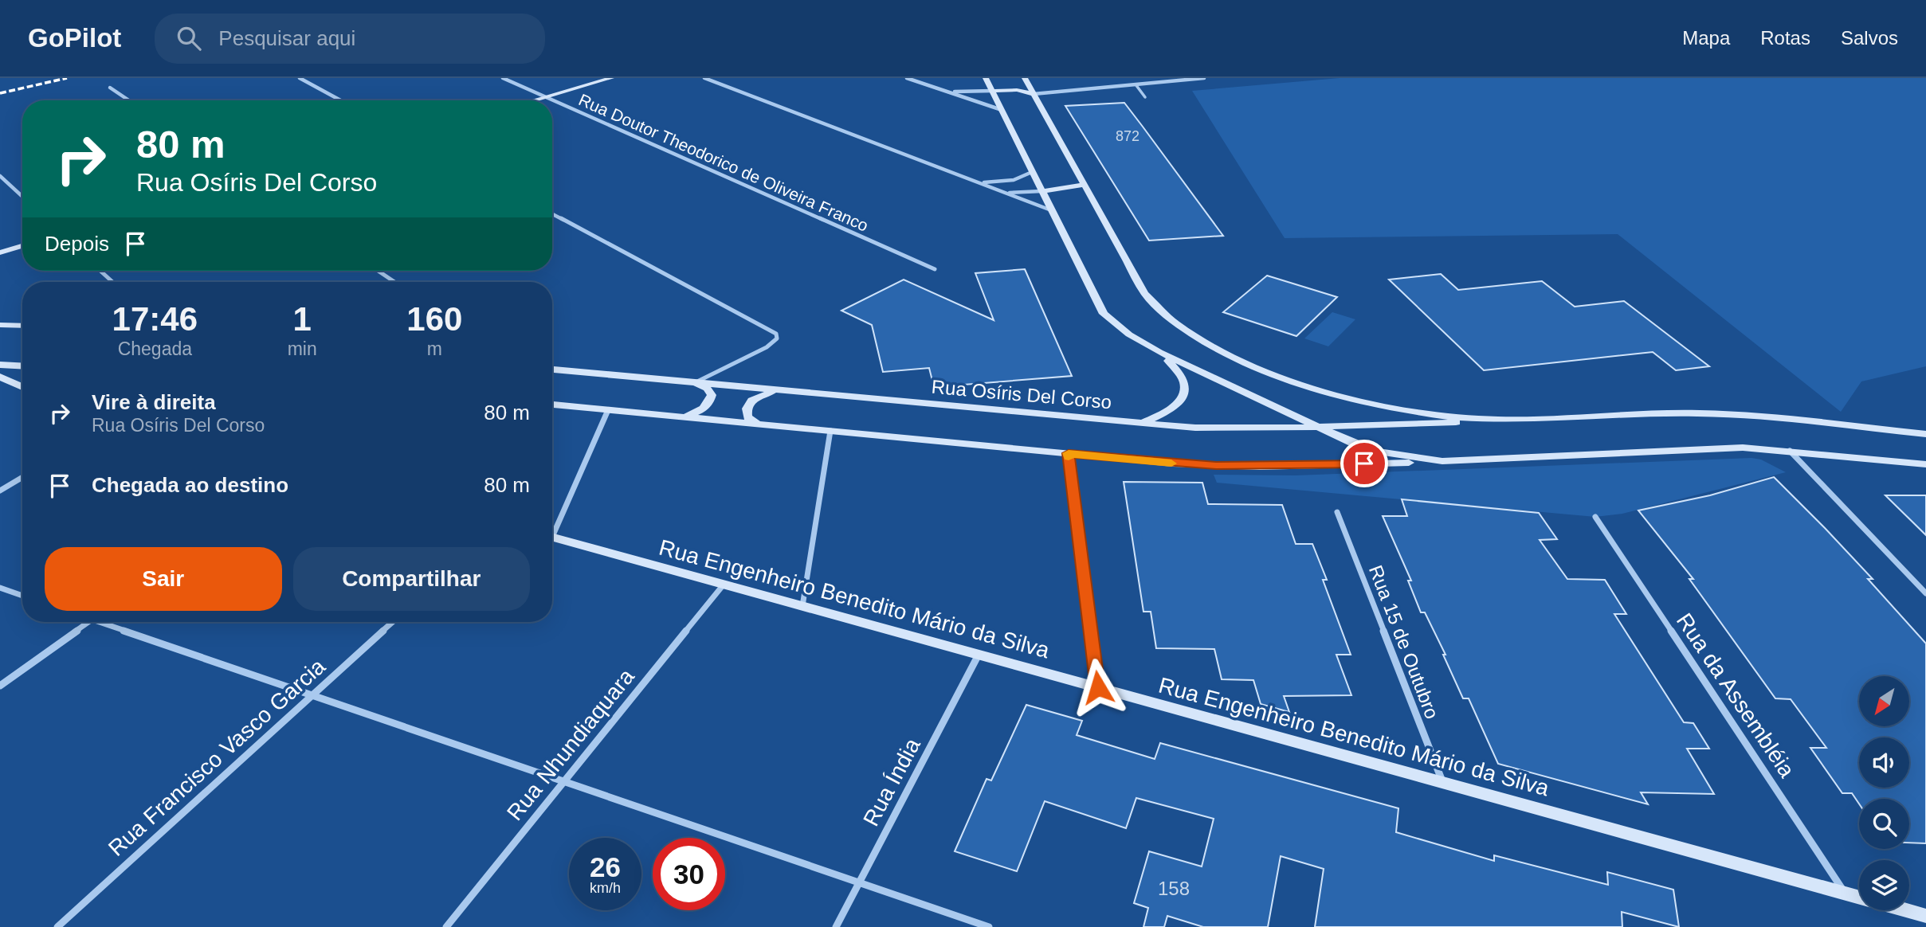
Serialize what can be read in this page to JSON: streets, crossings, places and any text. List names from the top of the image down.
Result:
{
  "streets": {
    "street": [
      "Rua Doutor Theodorico de Oliveira Franco",
      "Rua Osíris Del Corso",
      "Rua Engenheiro Benedito Mário da Silva",
      "Rua 15 de Outubro",
      "Rua da Assembléia",
      "Rua Nhundiaquara",
      "Rua Francisco Vasco Garcia",
      "Rua Índia"
    ]
  },
  "crossings": [
    ["Rua Engenheiro Benedito Mário da Silva", "Rua 15 de Outubro"],
    ["Rua Engenheiro Benedito Mário da Silva", "Rua da Assembléia"],
    ["Rua Engenheiro Benedito Mário da Silva", "Rua Nhundiaquara"],
    ["Rua Engenheiro Benedito Mário da Silva", "Rua Índia"]
  ],
  "house_numbers": ["872", "158"],
  "north": "bottom left",
  "page": {
    "header": "GoPilot",
    "search": "Pesquisar aqui",
    "nav": ["Mapa", "Rotas", "Salvos"],
    "turn": ["80 m", "Rua Osíris Del Corso"],
    "then": "Depois",
    "eta": [
      "17:46",
      "Chegada",
      "1",
      "min",
      "160",
      "m"
    ],
    "list": [
      {
        "name": "Vire à direita",
        "note": "Rua Osíris Del Corso",
        "value": "80 m"
      },
      {
        "name": "Chegada ao destino",
        "value": "80 m"
      }
    ],
    "buttons": ["Sair", "Compartilhar"],
    "speed": "26 km/h",
    "limit": "30"
  }
}
